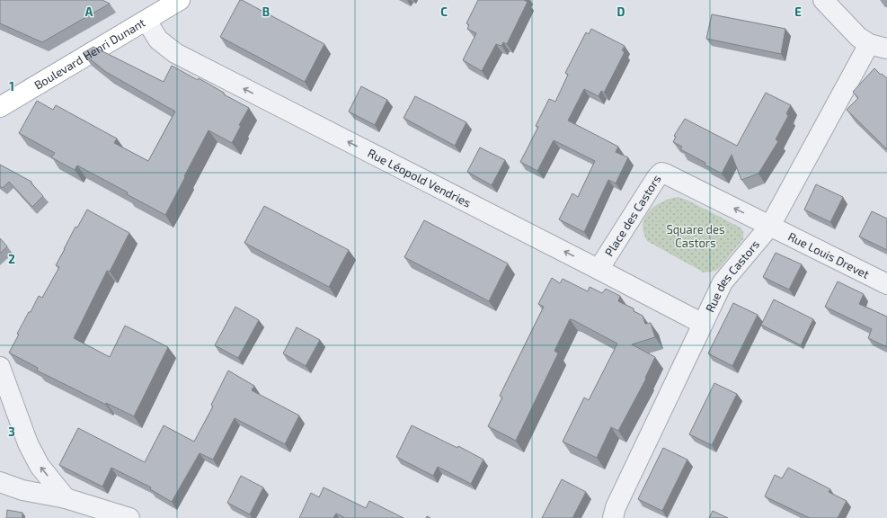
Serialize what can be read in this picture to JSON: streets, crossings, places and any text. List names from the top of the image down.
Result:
{
  "streets": {
    "main road": ["Boulevard Henri Dunant"],
    "street": [
      "Rue Léopold Vendries",
      "Place des Castors",
      "Rue Louis Drevet",
      "Rue des Castors"
    ]
  },
  "crossings": [
    ["Boulevard Henri Dunant", "Rue Léopold Vendries"],
    ["Rue Léopold Vendries", "Place des Castors"],
    ["Rue Léopold Vendries", "Rue des Castors"],
    ["Place des Castors", "Rue Louis Drevet"],
    ["Place des Castors", "Rue des Castors"],
    ["Rue Louis Drevet", "Rue des Castors"]
  ],
  "one_way": ["Rue Léopold Vendries"],
  "parks": ["Square des Castors"],
  "grid": {
    "columns": [
      "A",
      "B",
      "C",
      "D",
      "E"
    ],
    "rows": ["1", "2", "3"]
  }
}
